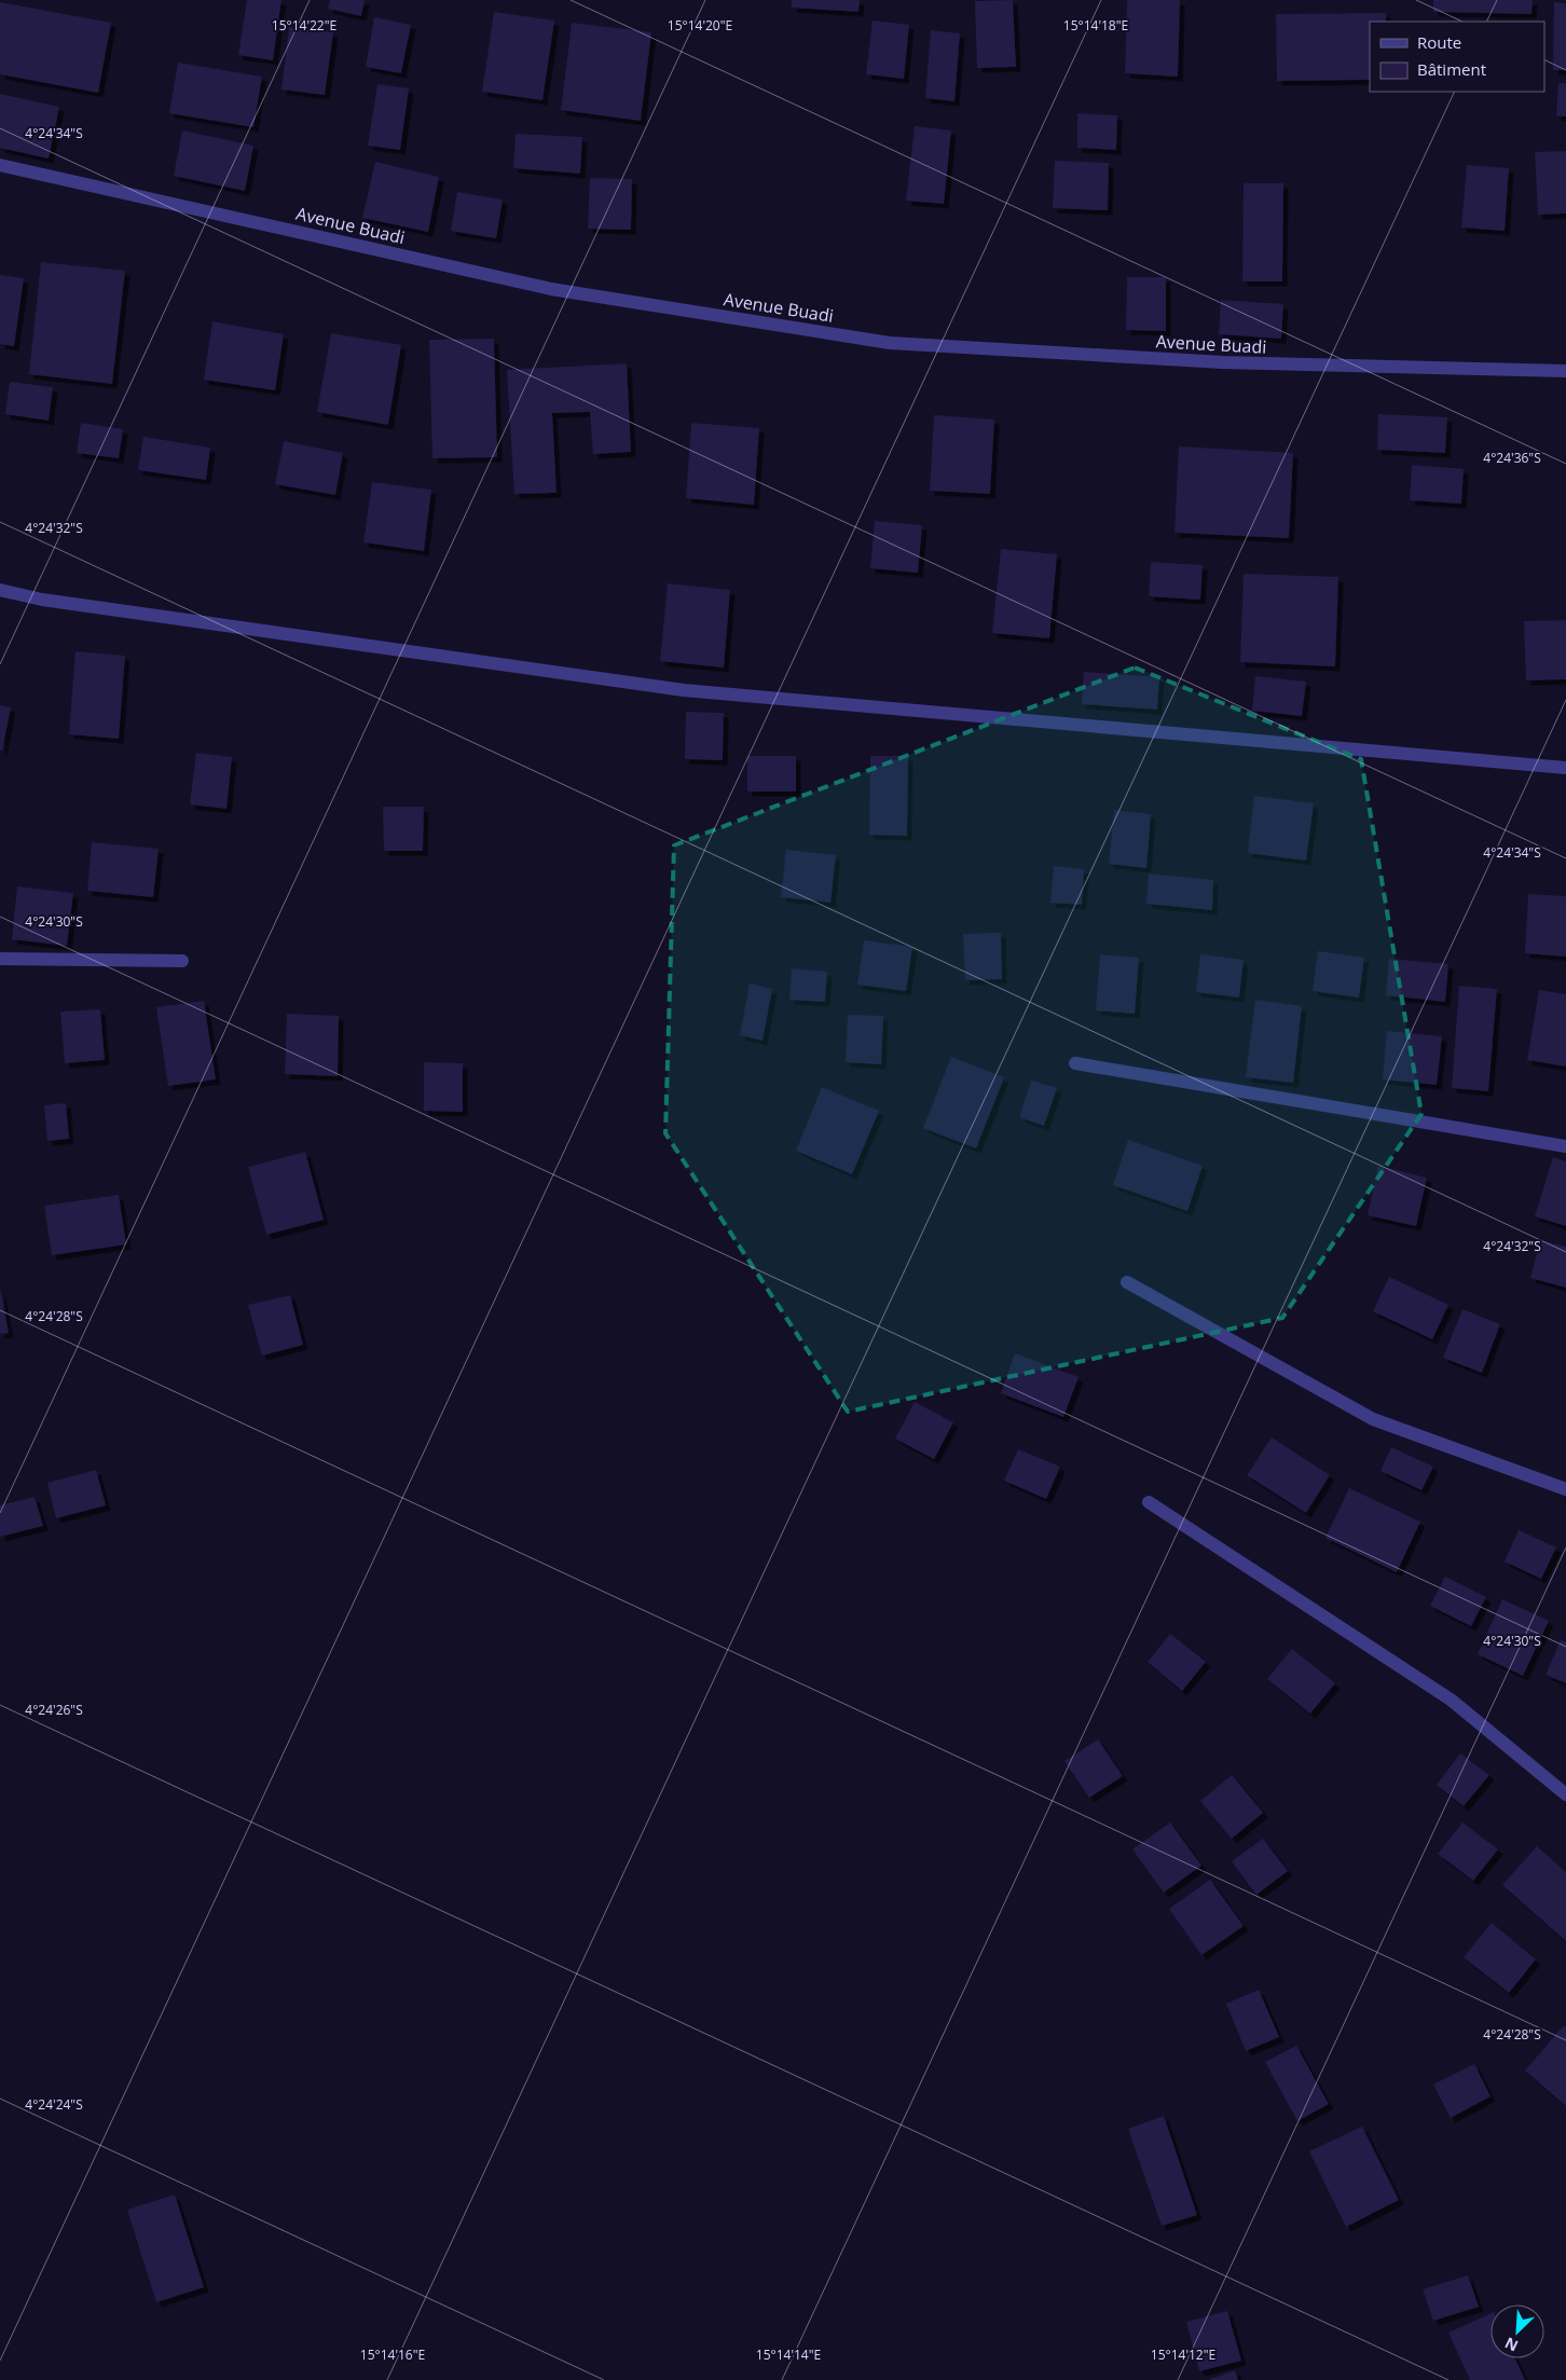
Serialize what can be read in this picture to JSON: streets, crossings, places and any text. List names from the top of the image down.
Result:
{
  "streets": {
    "street": ["Avenue Buadi"]
  },
  "legend": ["Route", "Bâtiment"],
  "north": "bottom left",
  "coordinates": [
    "15°14'22\"E",
    "15°14'20\"E",
    "15°14'18\"E",
    "4°24'34\"S",
    "4°24'36\"S",
    "4°24'32\"S",
    "4°24'30\"S",
    "4°24'28\"S",
    "4°24'26\"S",
    "4°24'24\"S",
    "15°14'16\"E",
    "15°14'14\"E",
    "15°14'12\"E"
  ]
}
